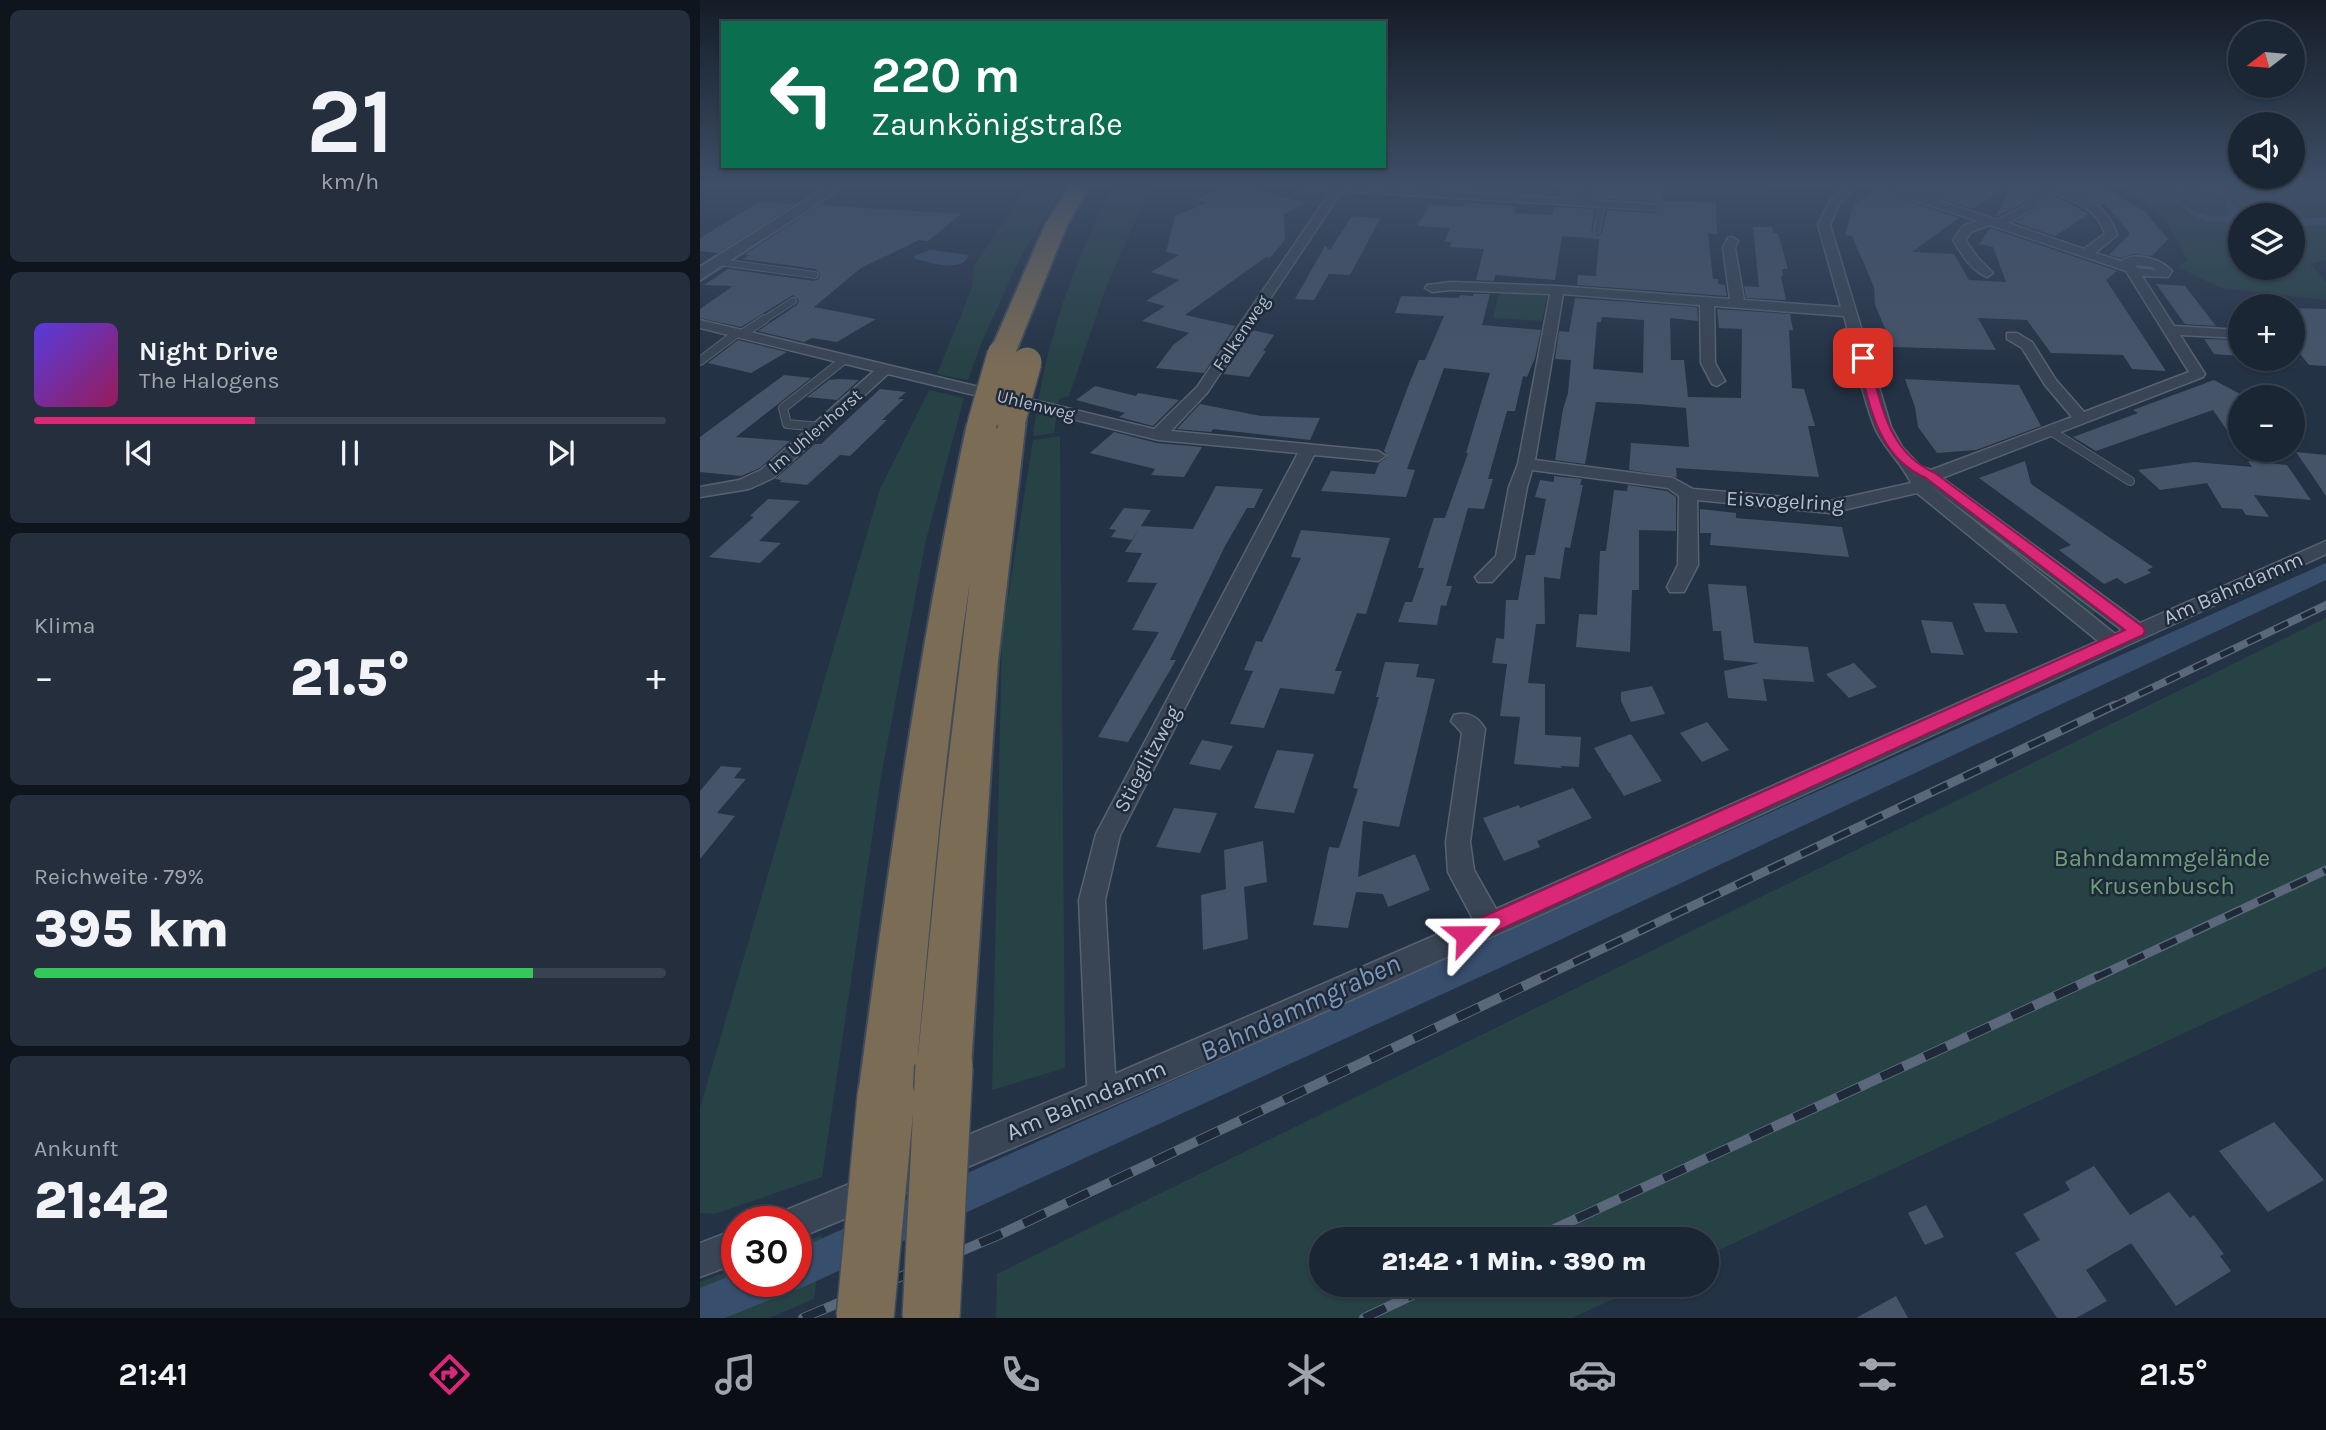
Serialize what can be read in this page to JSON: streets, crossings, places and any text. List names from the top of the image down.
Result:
{
  "streets": {
    "street": [
      "Falkenweg",
      "Uhlenweg",
      "Im Uhlenhorst",
      "Eisvogelring",
      "Am Bahndamm",
      "Stieglitzweg"
    ]
  },
  "crossings": [
    ["Falkenweg", "Uhlenweg"],
    ["Uhlenweg", "Im Uhlenhorst"],
    ["Uhlenweg", "Stieglitzweg"],
    ["Am Bahndamm", "Stieglitzweg"]
  ],
  "water": ["Bahndammgraben"],
  "parks": ["Bahndammgelände Krusenbusch"],
  "north": "left",
  "page": {
    "tile": [
      ["21", "km/h"],
      "Klima",
      ["Reichweite · 79%", "395 km"],
      ["Ankunft", "21:42"]
    ],
    "map_buttons": ["+", "−"],
    "turn": ["220 m", "Zaunkönigstraße"],
    "song": ["Night Drive", "The Halogens"],
    "heat": ["−", "21.5°", "+"],
    "limit": "30",
    "trip": "21:42 · 1 Min. · 390 m",
    "tabs": ["21:41", "21.5°"]
  }
}
